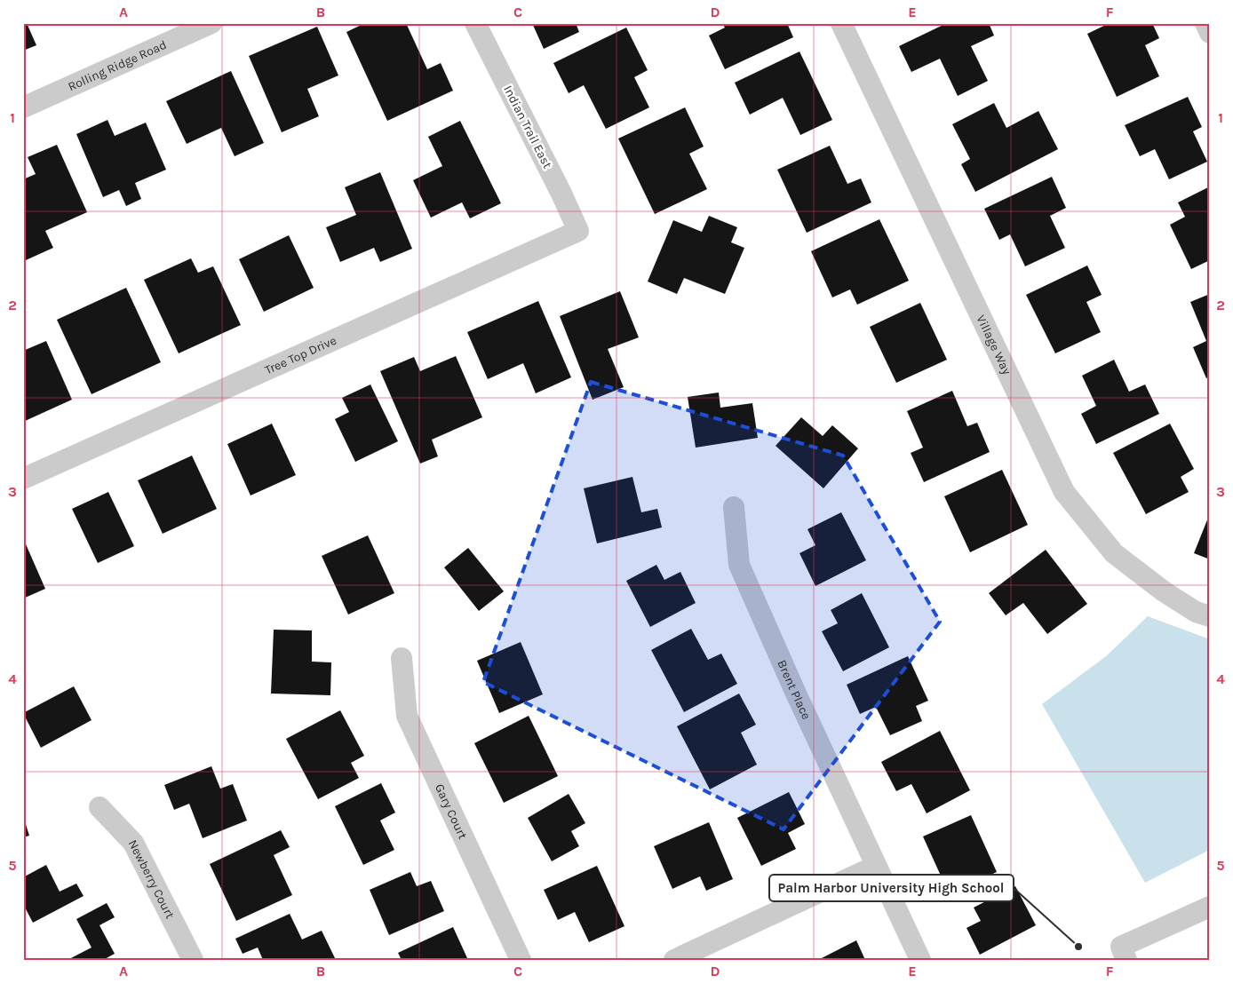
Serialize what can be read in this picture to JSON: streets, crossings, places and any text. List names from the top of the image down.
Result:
{
  "streets": {
    "street": [
      "Rolling Ridge Road",
      "Indian Trail East",
      "Village Way",
      "Tree Top Drive",
      "Brent Place",
      "Gary Court",
      "Newberry Court"
    ]
  },
  "crossings": [
    ["Indian Trail East", "Tree Top Drive"]
  ],
  "places": ["Palm Harbor University High School"],
  "grid": {
    "columns": [
      "A",
      "B",
      "C",
      "D",
      "E",
      "F"
    ],
    "rows": [
      "1",
      "2",
      "3",
      "4",
      "5"
    ]
  }
}
